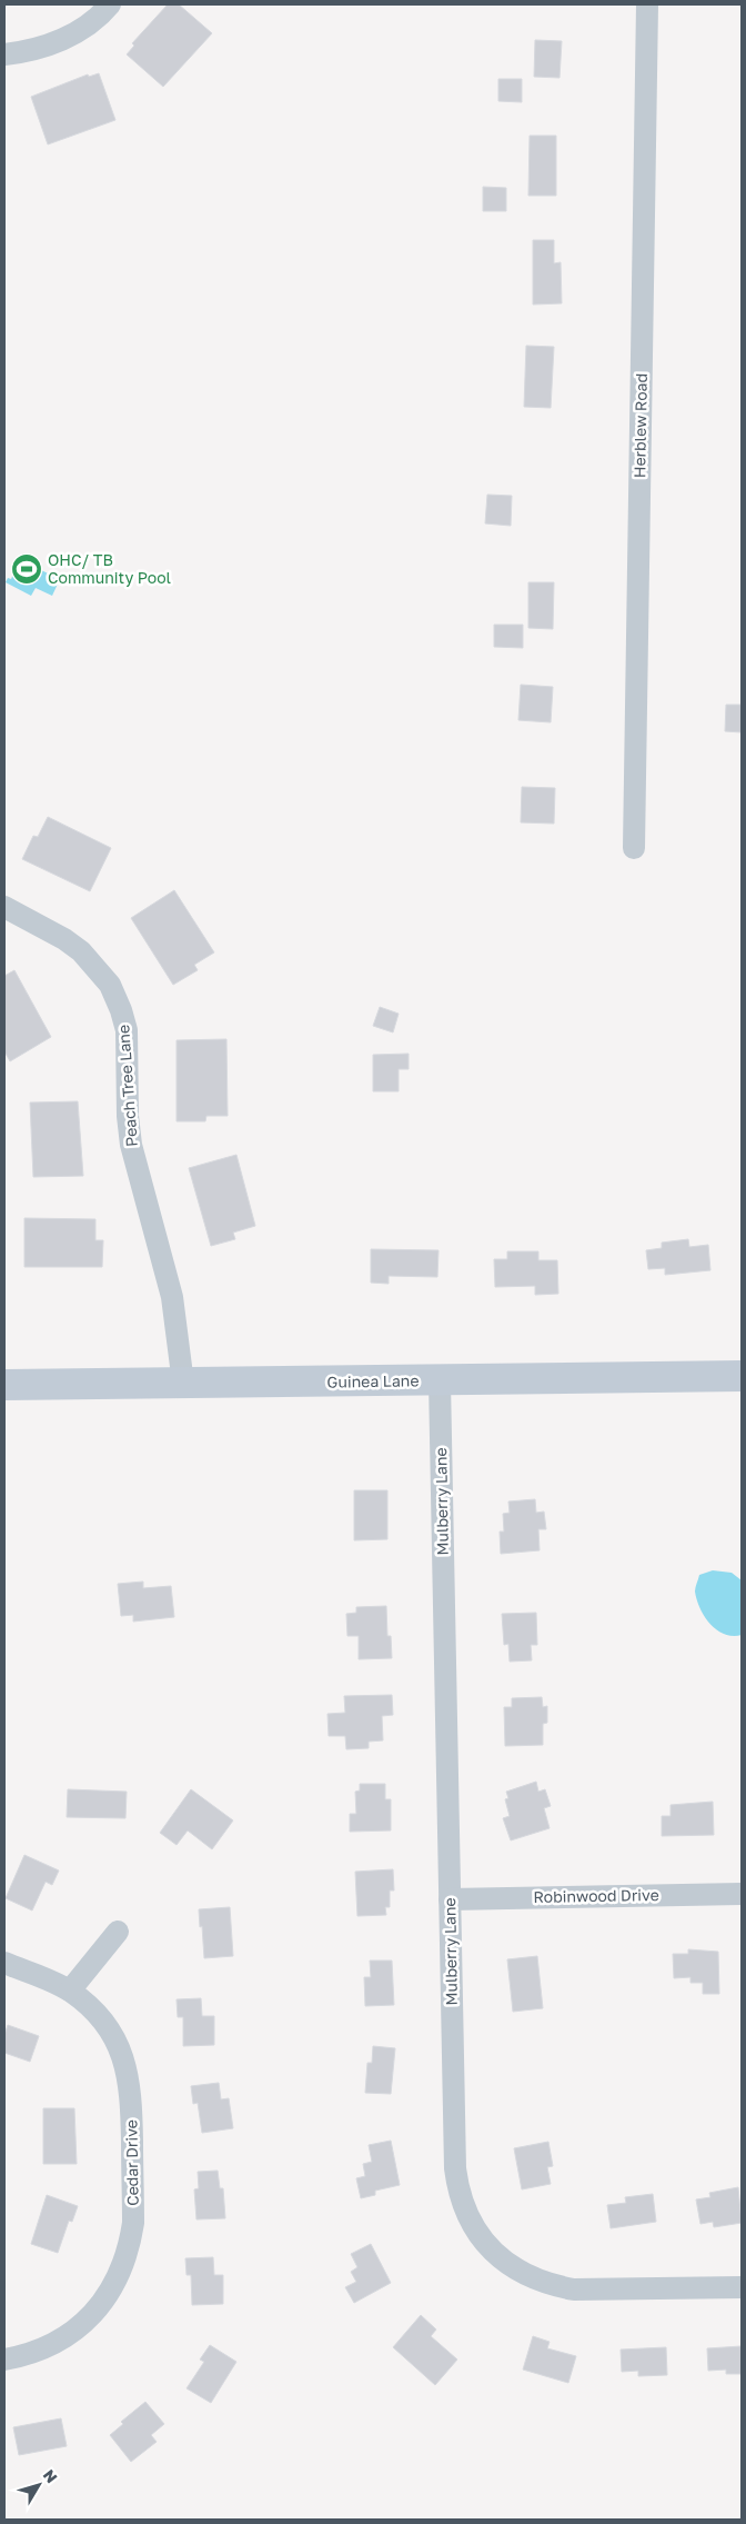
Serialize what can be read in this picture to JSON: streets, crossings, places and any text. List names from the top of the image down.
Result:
{
  "streets": {
    "street": [
      "Herblew Road",
      "Peach Tree Lane",
      "Guinea Lane",
      "Mulberry Lane",
      "Robinwood Drive",
      "Cedar Drive"
    ]
  },
  "crossings": [
    ["Peach Tree Lane", "Guinea Lane"],
    ["Guinea Lane", "Mulberry Lane"],
    ["Mulberry Lane", "Robinwood Drive"]
  ],
  "places": {
    "sports": ["OHC/ TB Community Pool"]
  },
  "north": "top right"
}
